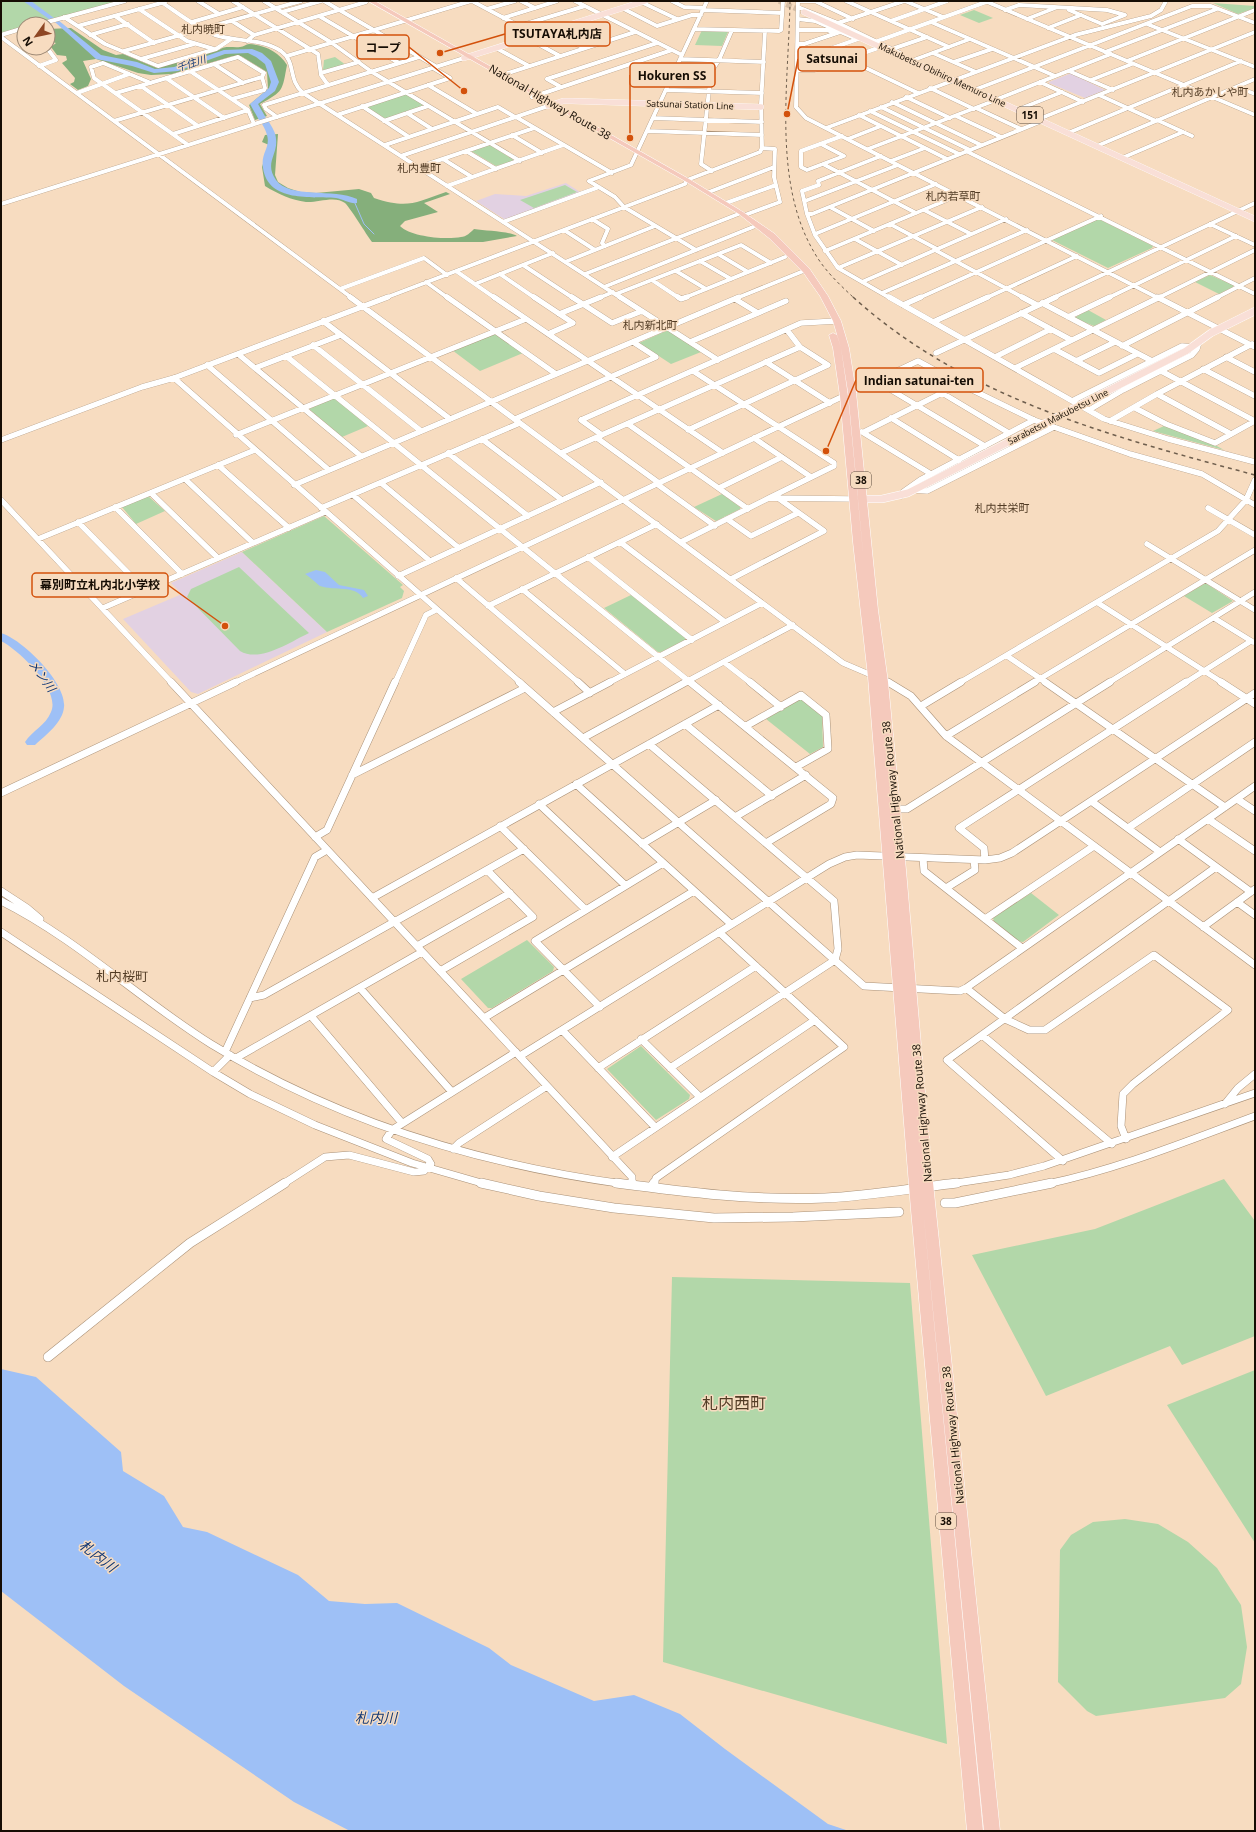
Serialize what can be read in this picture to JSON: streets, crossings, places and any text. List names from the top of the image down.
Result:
{
  "streets": {
    "highway": ["National Highway Route 38", "38"],
    "main road": [
      "Makubetsu Obihiro Memuro Line",
      "Satsunai Station Line",
      "151",
      "Sarabetsu Makubetsu Line"
    ]
  },
  "crossings": [
    ["National Highway Route 38", "Satsunai Station Line"],
    ["National Highway Route 38", "Sarabetsu Makubetsu Line"]
  ],
  "districts": [
    "札内暁町",
    "札内あかしや町",
    "札内豊町",
    "札内若草町",
    "札内新北町",
    "札内共栄町",
    "札内桜町",
    "札内西町"
  ],
  "water": ["千住川", "メン川", "札内川"],
  "places": [
    "TSUTAYA札内店",
    "コープ",
    "Satsunai",
    "Hokuren SS",
    "Indian satunai-ten",
    "幕別町立札内北小学校"
  ],
  "north": "bottom left"
}
